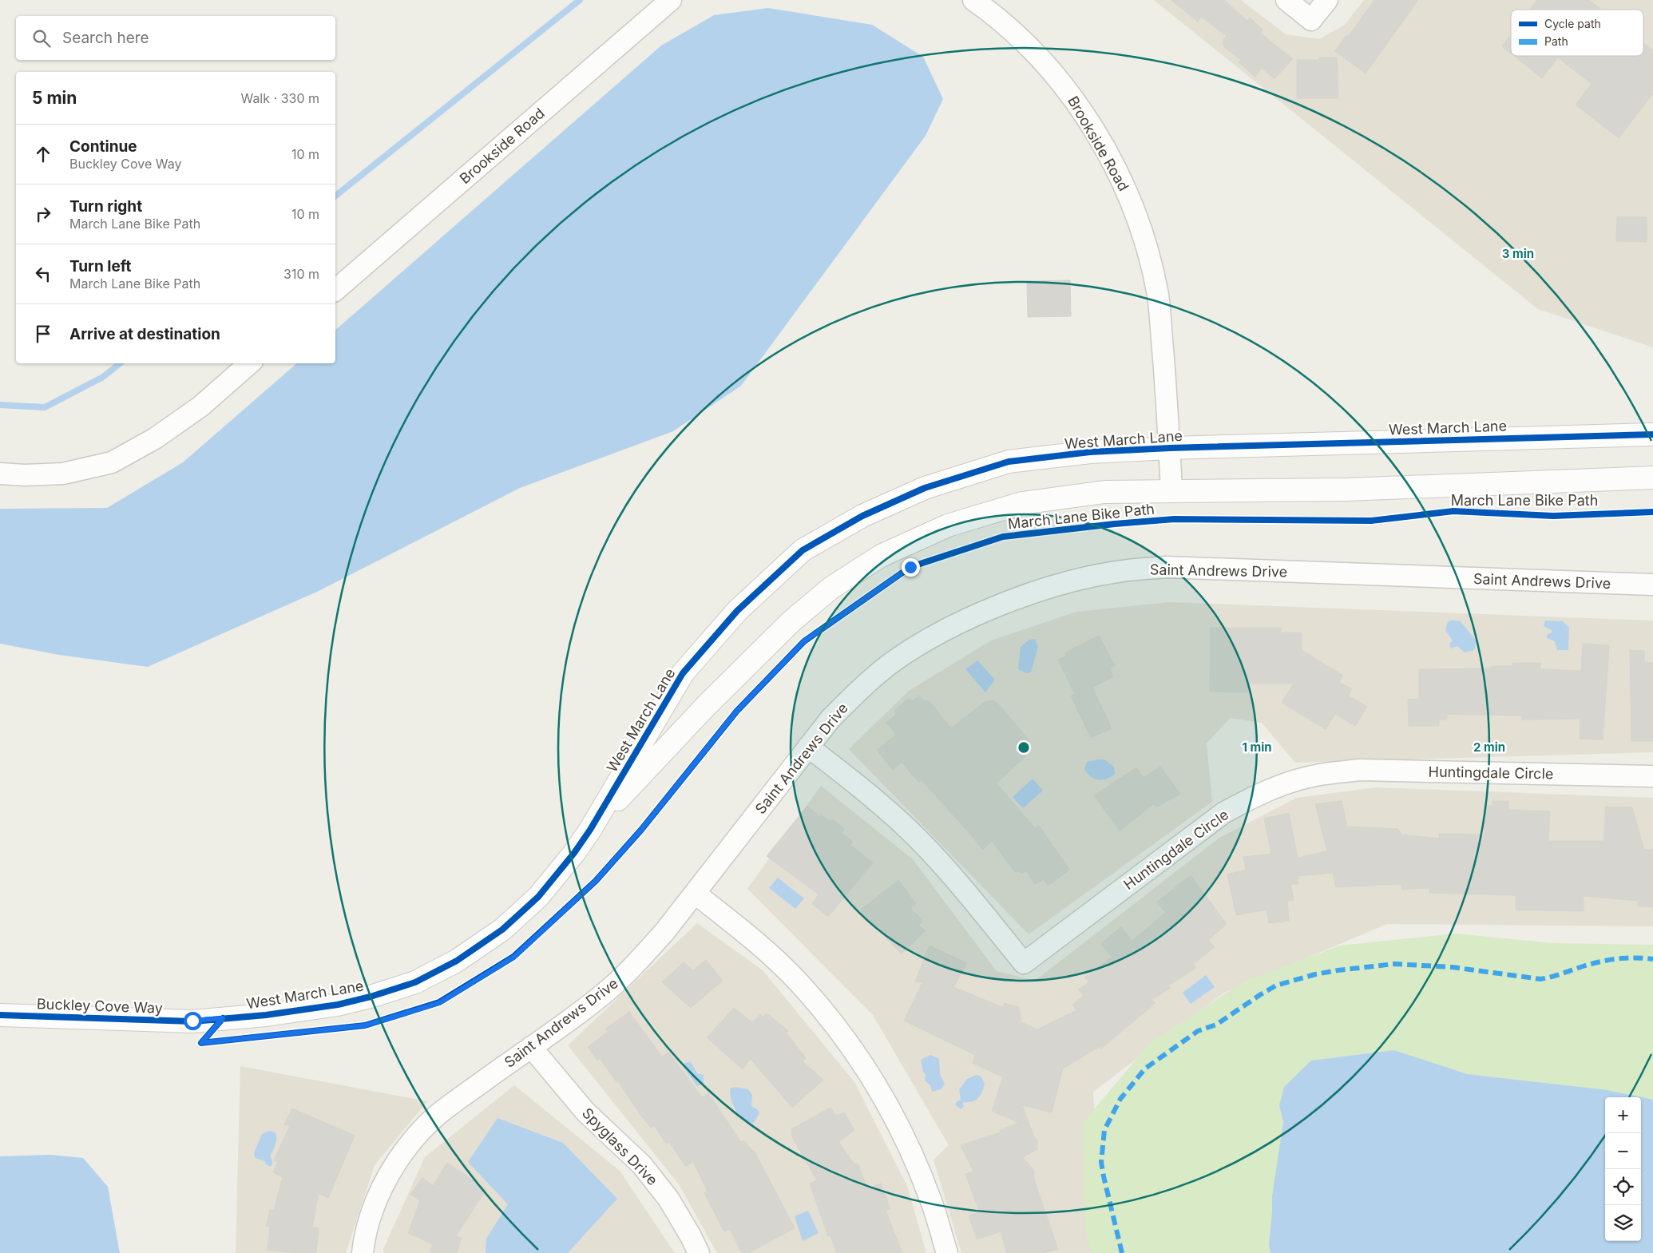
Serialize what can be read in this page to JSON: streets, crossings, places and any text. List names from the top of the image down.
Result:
{
  "streets": {
    "street": [
      "Brookside Road",
      "West March Lane",
      "Saint Andrews Drive",
      "Huntingdale Circle",
      "Buckley Cove Way",
      "Spyglass Drive"
    ],
    "cycle path": ["March Lane Bike Path"]
  },
  "crossings": [
    ["Brookside Road", "West March Lane"],
    ["West March Lane", "Buckley Cove Way"],
    ["Saint Andrews Drive", "Huntingdale Circle"],
    ["Saint Andrews Drive", "Spyglass Drive"]
  ],
  "legend": ["Cycle path", "Path"],
  "page": {
    "search": "Search here",
    "heading": ["5 min", "Walk · 330 m"],
    "list": [
      ["Continue", "Buckley Cove Way", "10 m"],
      ["Turn right", "March Lane Bike Path", "10 m"],
      ["Turn left", "March Lane Bike Path", "310 m"],
      "Arrive at destination"
    ],
    "map_buttons": ["+", "−"]
  },
  "rings": ["3 min", "1 min", "2 min"]
}
